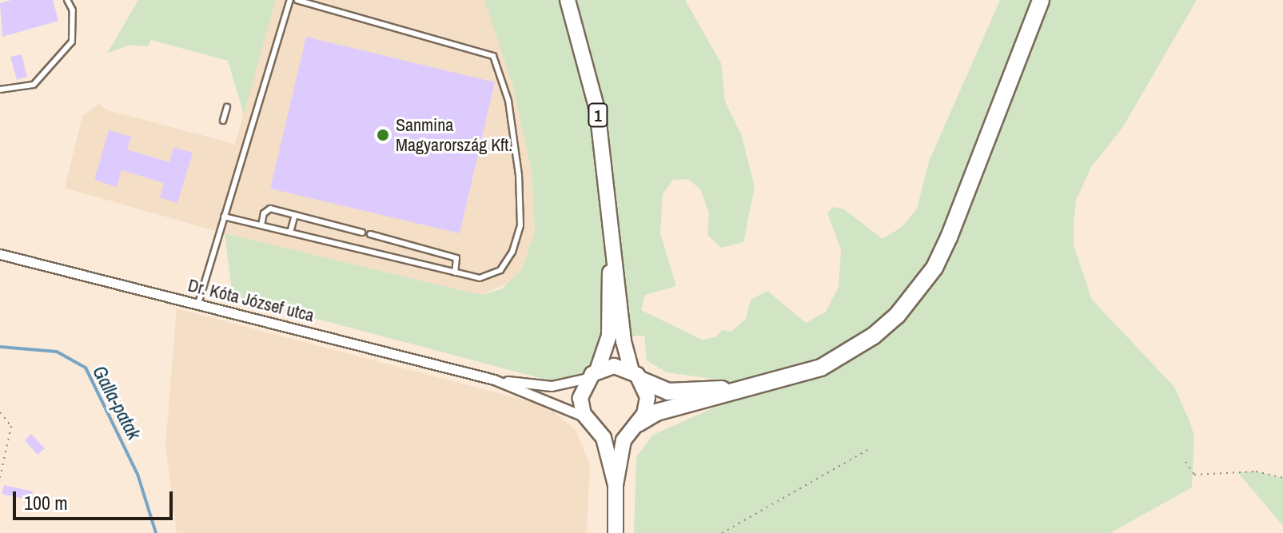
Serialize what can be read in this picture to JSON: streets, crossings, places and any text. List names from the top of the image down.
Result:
{
  "streets": {
    "main road": ["1"],
    "street": ["Dr. Kóta József utca"]
  },
  "water": ["Galla-patak"],
  "places": ["Sanmina Magyarország Kft."],
  "scale_bar": "100 m"
}
